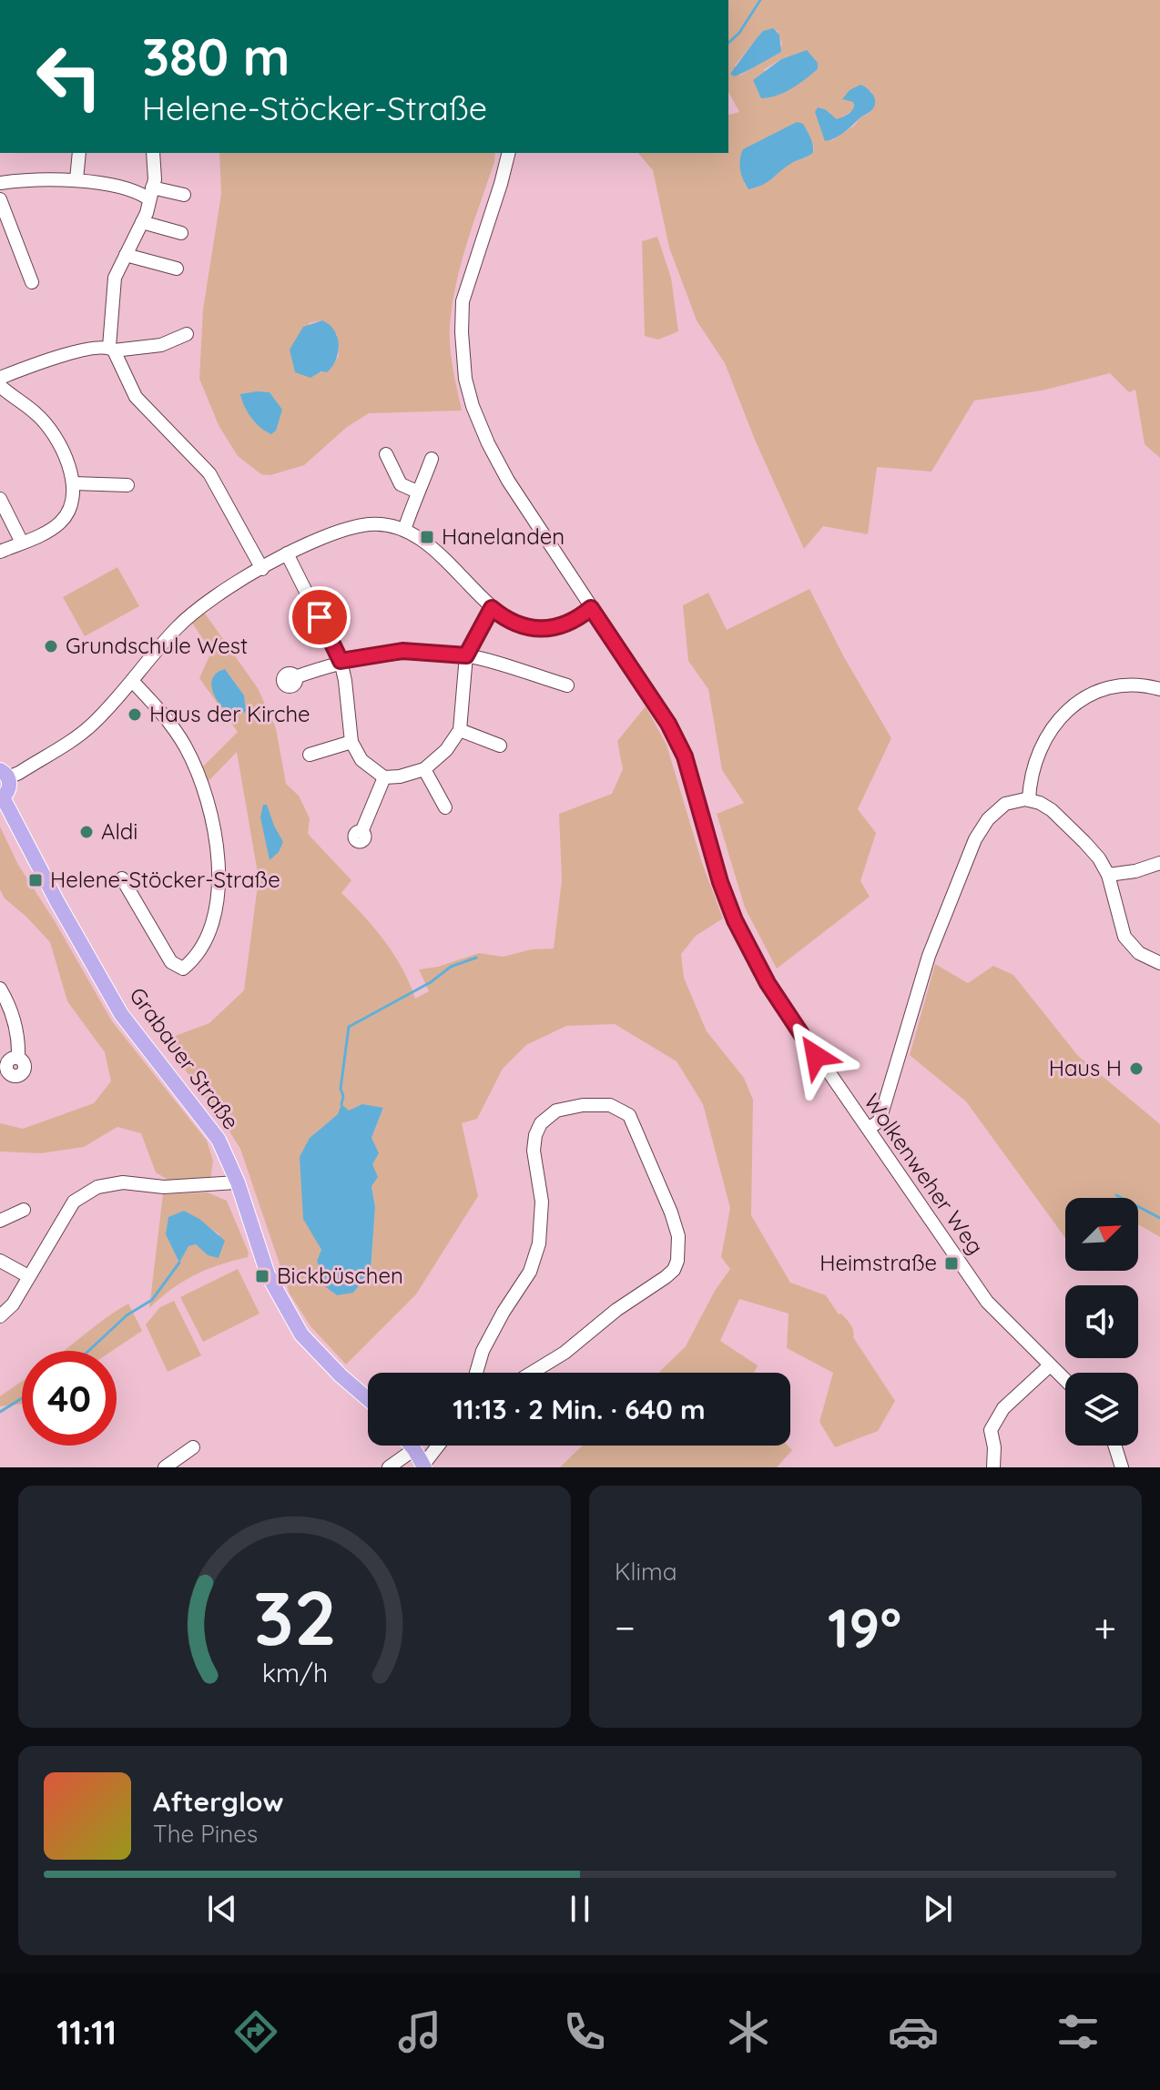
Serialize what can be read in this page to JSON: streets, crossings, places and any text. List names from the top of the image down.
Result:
{
  "streets": {
    "main road": ["Grabauer Straße"],
    "street": ["Wolkenweher Weg"]
  },
  "places": {
    "transit": [
      "Hanelanden",
      "Helene-Stöcker-Straße",
      "Heimstraße",
      "Bickbüschen"
    ],
    "other": [
      "Grundschule West",
      "Haus der Kirche",
      "Aldi",
      "Haus H"
    ]
  },
  "north": "top right",
  "page": {
    "turn": ["380 m", "Helene-Stöcker-Straße"],
    "limit": "40",
    "trip": "11:13 · 2 Min. · 640 m",
    "tile": "Klima",
    "heat": ["−", "19°", "+"],
    "song": ["Afterglow", "The Pines"],
    "tabs": "11:11",
    "gauge": ["32", "km/h"]
  }
}
